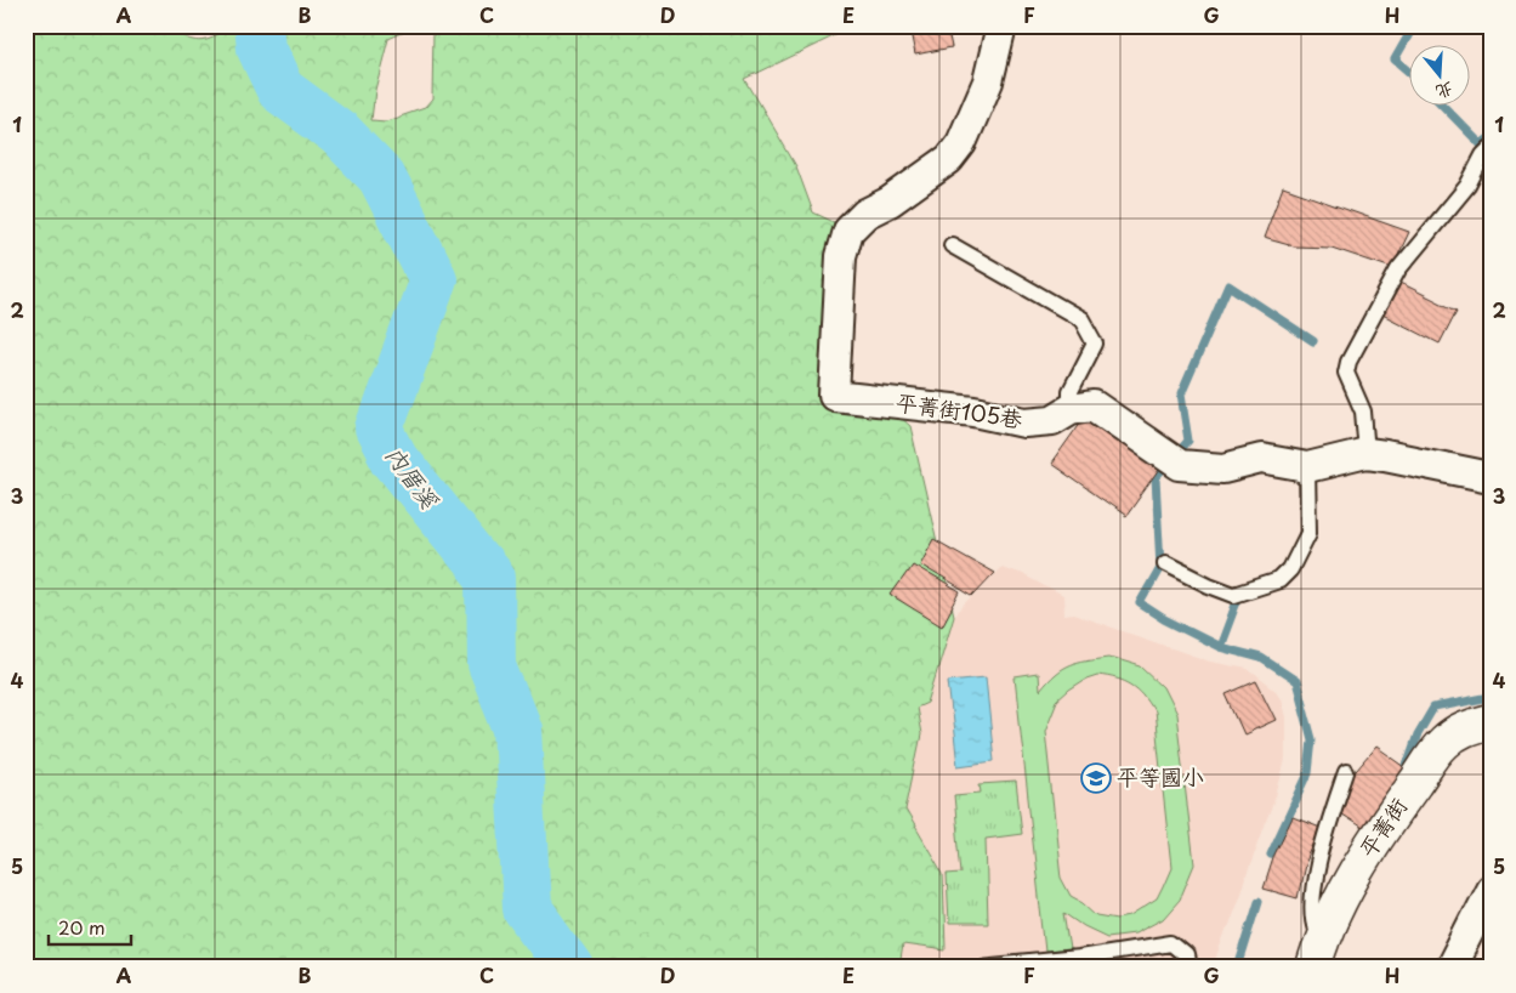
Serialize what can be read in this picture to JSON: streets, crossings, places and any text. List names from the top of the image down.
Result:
{
  "streets": {
    "street": ["平菁街105巷", "平菁街"]
  },
  "water": ["內厝溪"],
  "places": {
    "school or university": ["平等國小"]
  },
  "scale_bar": "20 m",
  "north": "bottom",
  "grid": {
    "columns": [
      "A",
      "B",
      "C",
      "D",
      "E",
      "F",
      "G",
      "H"
    ],
    "rows": [
      "1",
      "2",
      "3",
      "4",
      "5"
    ]
  }
}
